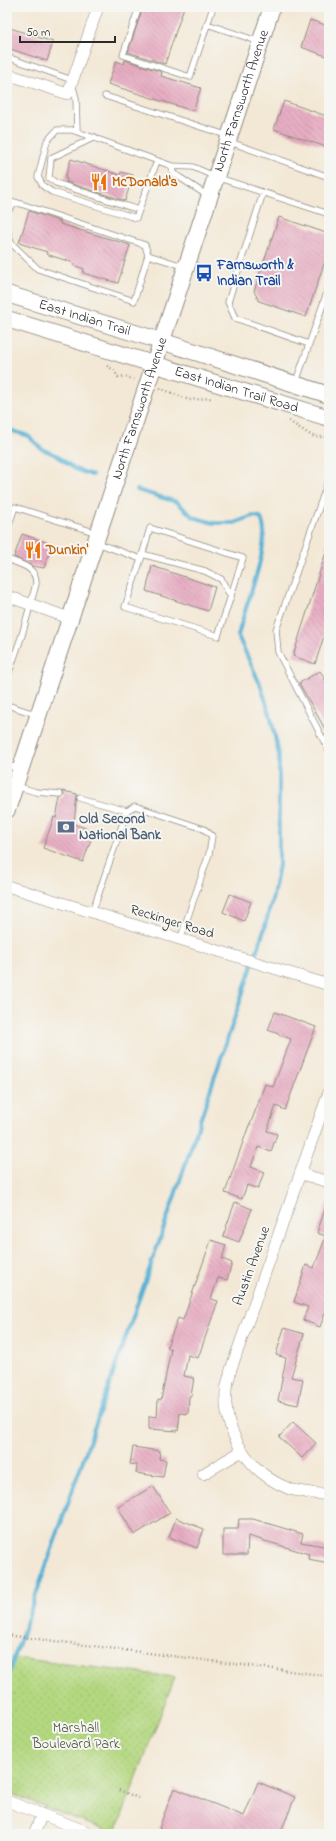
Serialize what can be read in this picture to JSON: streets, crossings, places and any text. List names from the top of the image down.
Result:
{
  "streets": {
    "main road": ["North Farnsworth Avenue", "East Indian Trail", "East Indian Trail Road"],
    "street": ["Reckinger Road", "Austin Avenue"]
  },
  "crossings": [
    ["North Farnsworth Avenue", "East Indian Trail"],
    ["North Farnsworth Avenue", "East Indian Trail Road"],
    ["East Indian Trail", "East Indian Trail Road"]
  ],
  "parks": ["Marshall Boulevard Park"],
  "places": {
    "restaurant": ["McDonald's", "Dunkin'"],
    "bus stop": ["Farnsworth & Indian Trail"],
    "bank": ["Old Second National Bank"]
  },
  "scale_bar": "50 m"
}
